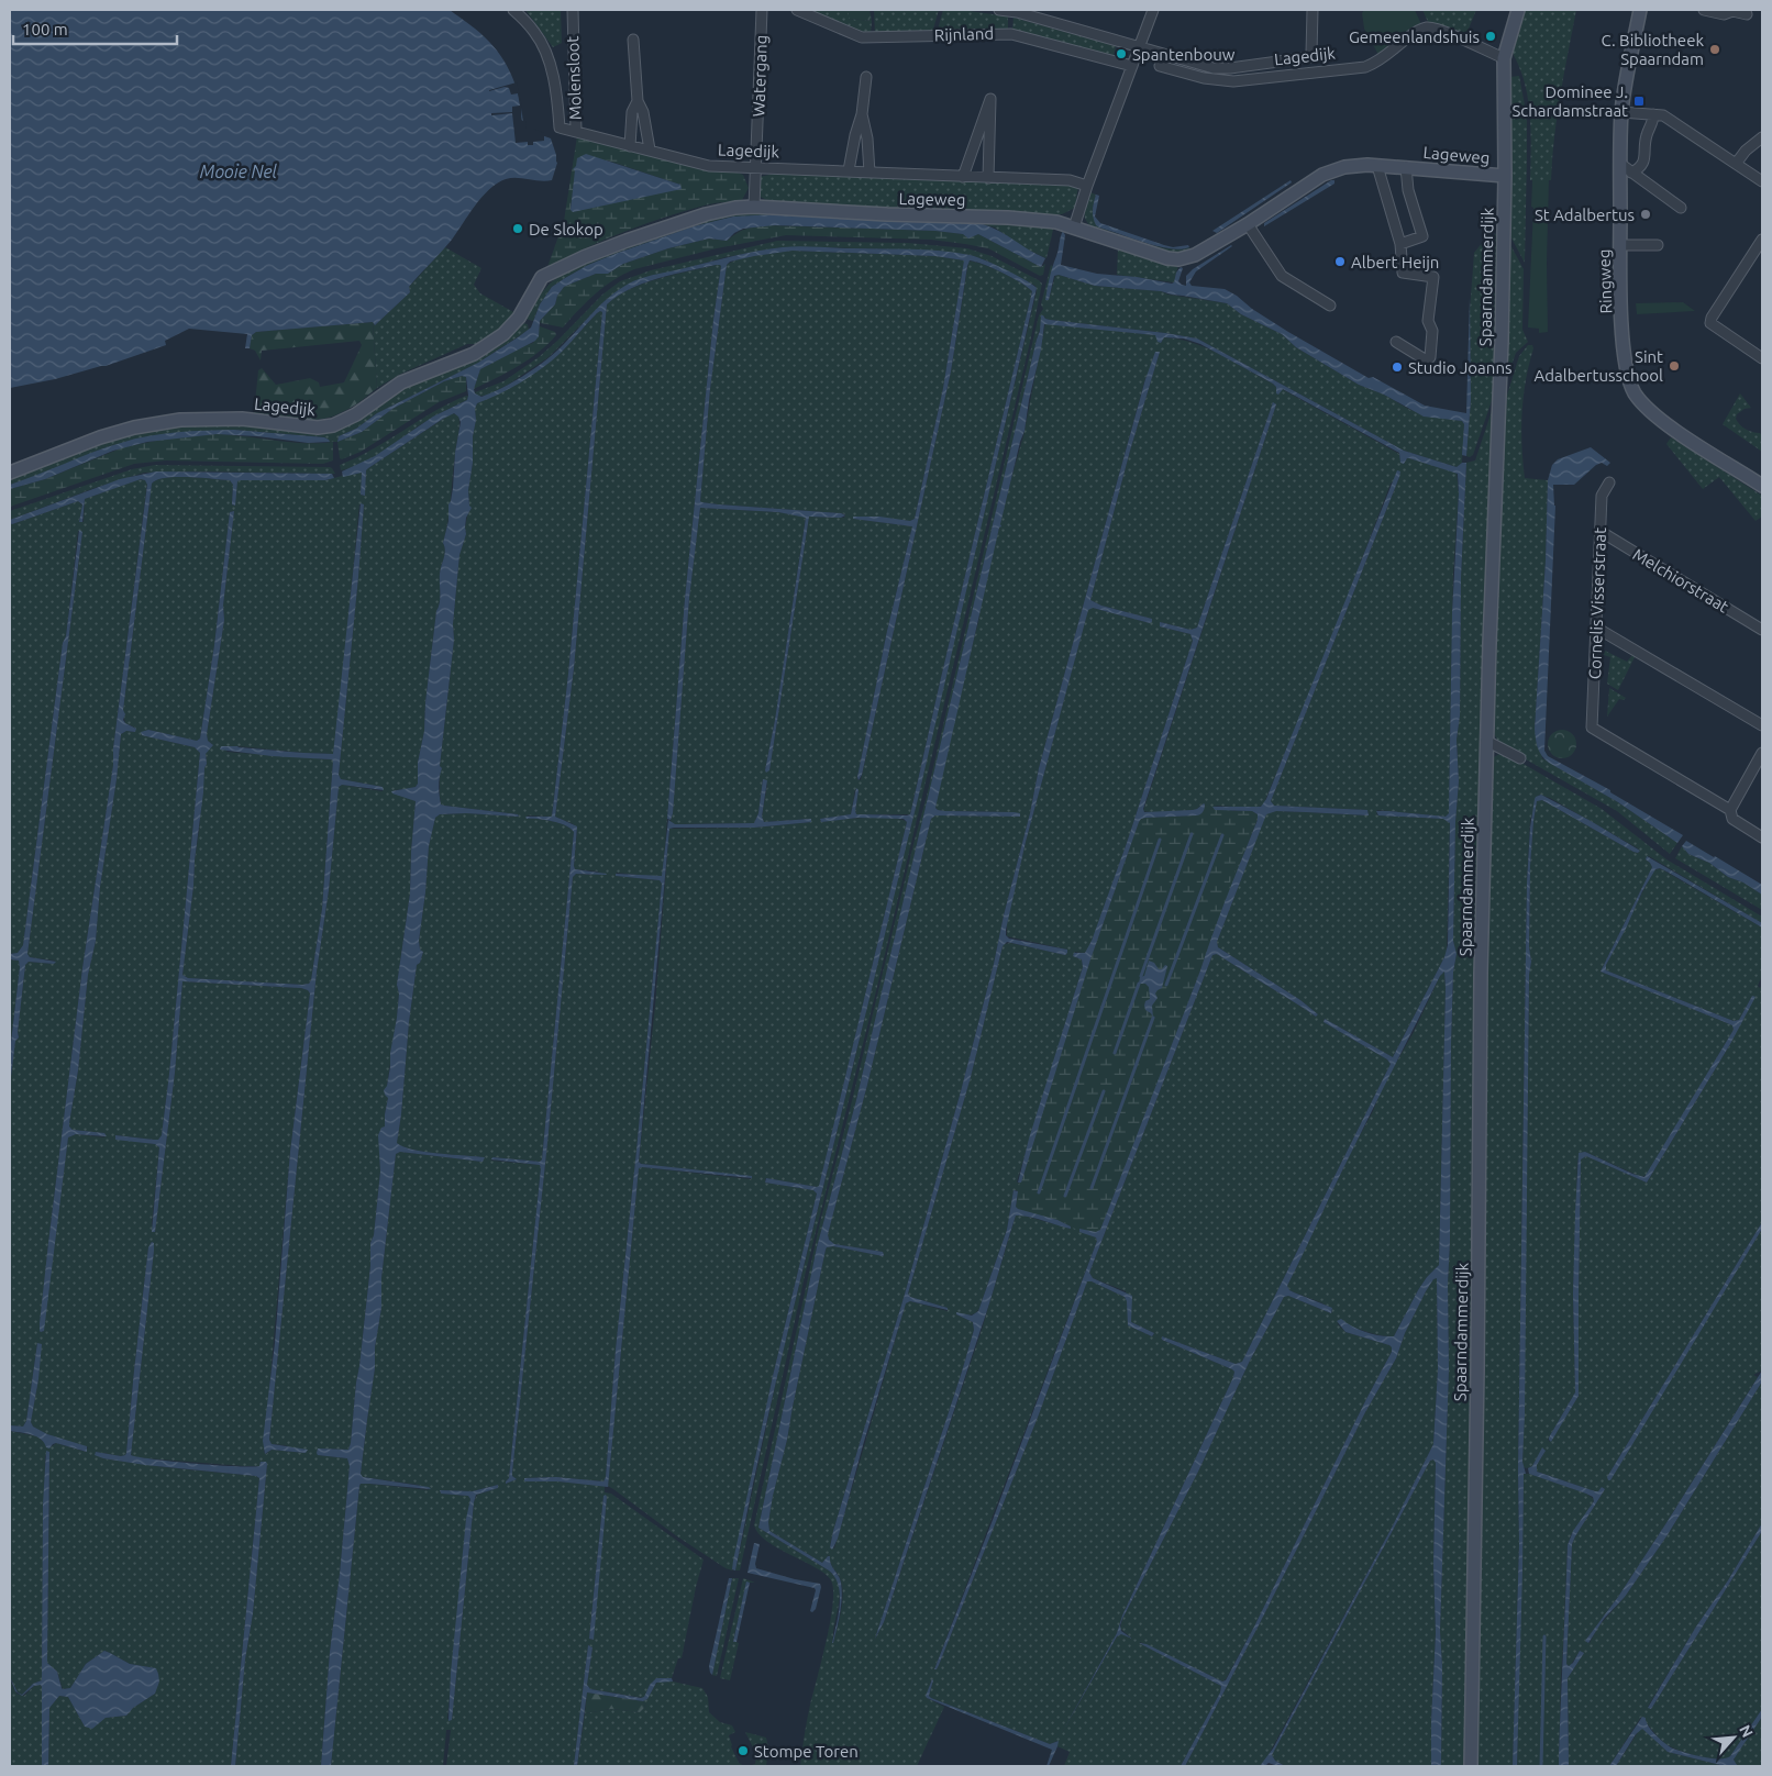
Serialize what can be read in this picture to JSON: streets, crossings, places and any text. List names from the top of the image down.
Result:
{
  "streets": {
    "street": [
      "Rijnland",
      "Lagedijk",
      "Watergang",
      "Molensloot",
      "Lageweg",
      "Spaarndammerdijk",
      "Ringweg",
      "Melchiorstraat",
      "Cornelis Visserstraat"
    ]
  },
  "crossings": [
    ["Rijnland", "Lagedijk"],
    ["Lagedijk", "Watergang"],
    ["Lagedijk", "Molensloot"],
    ["Lagedijk", "Lageweg"],
    ["Lagedijk", "Spaarndammerdijk"],
    ["Watergang", "Lageweg"],
    ["Lageweg", "Spaarndammerdijk"],
    ["Melchiorstraat", "Cornelis Visserstraat"]
  ],
  "water": ["Mooie Nel"],
  "places": {
    "other": [
      "Gemeenlandshuis",
      "C. Bibliotheek Spaarndam",
      "Spantenbouw",
      "St Adalbertus",
      "De Slokop",
      "Albert Heijn",
      "Sint Adalbertusschool",
      "Studio Joanns",
      "Stompe Toren"
    ],
    "transit": ["Dominee J. Schardamstraat"]
  },
  "scale_bar": "100 m",
  "north": "top right"
}
